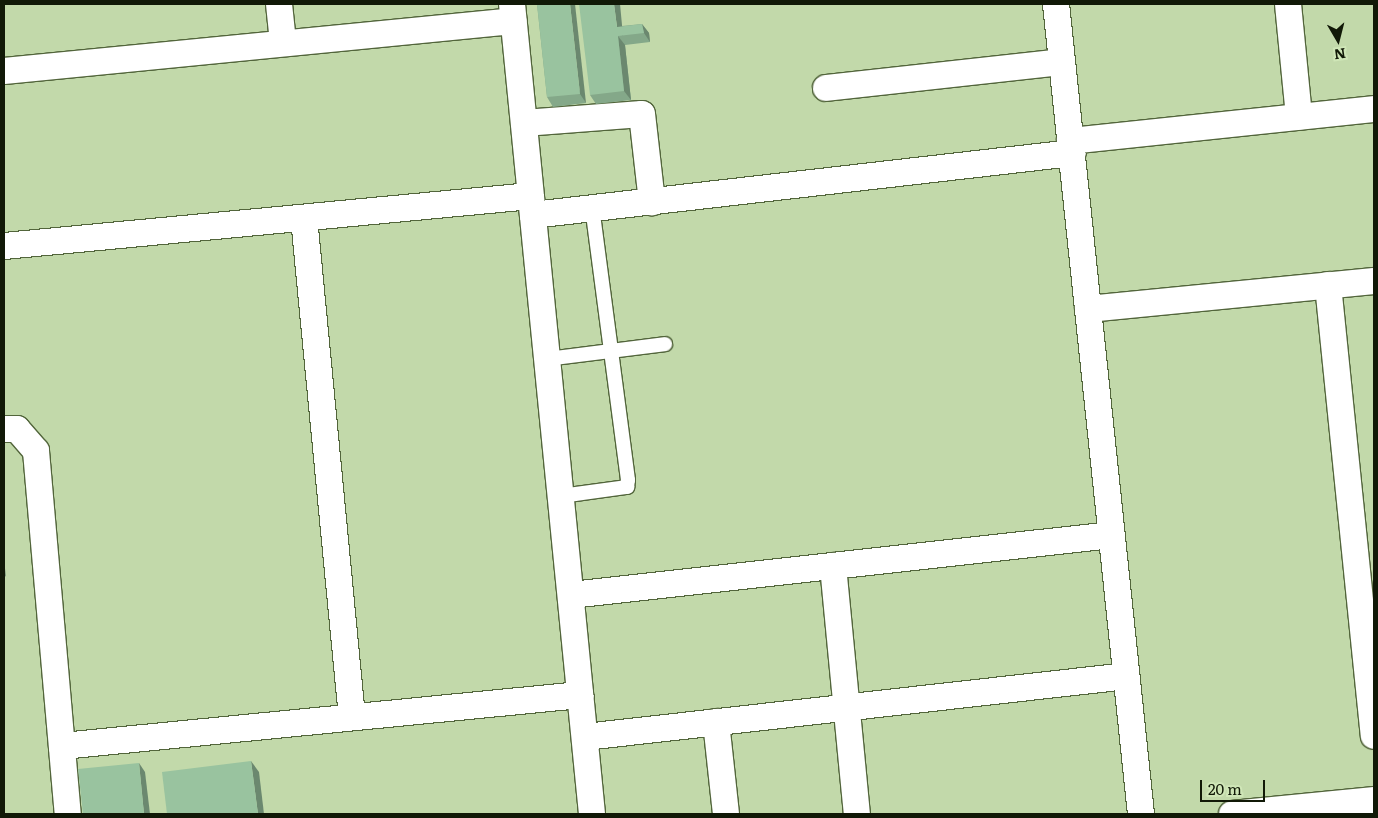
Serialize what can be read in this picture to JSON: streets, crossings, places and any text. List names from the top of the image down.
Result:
{
  "scale_bar": "20 m",
  "north": "bottom"
}
